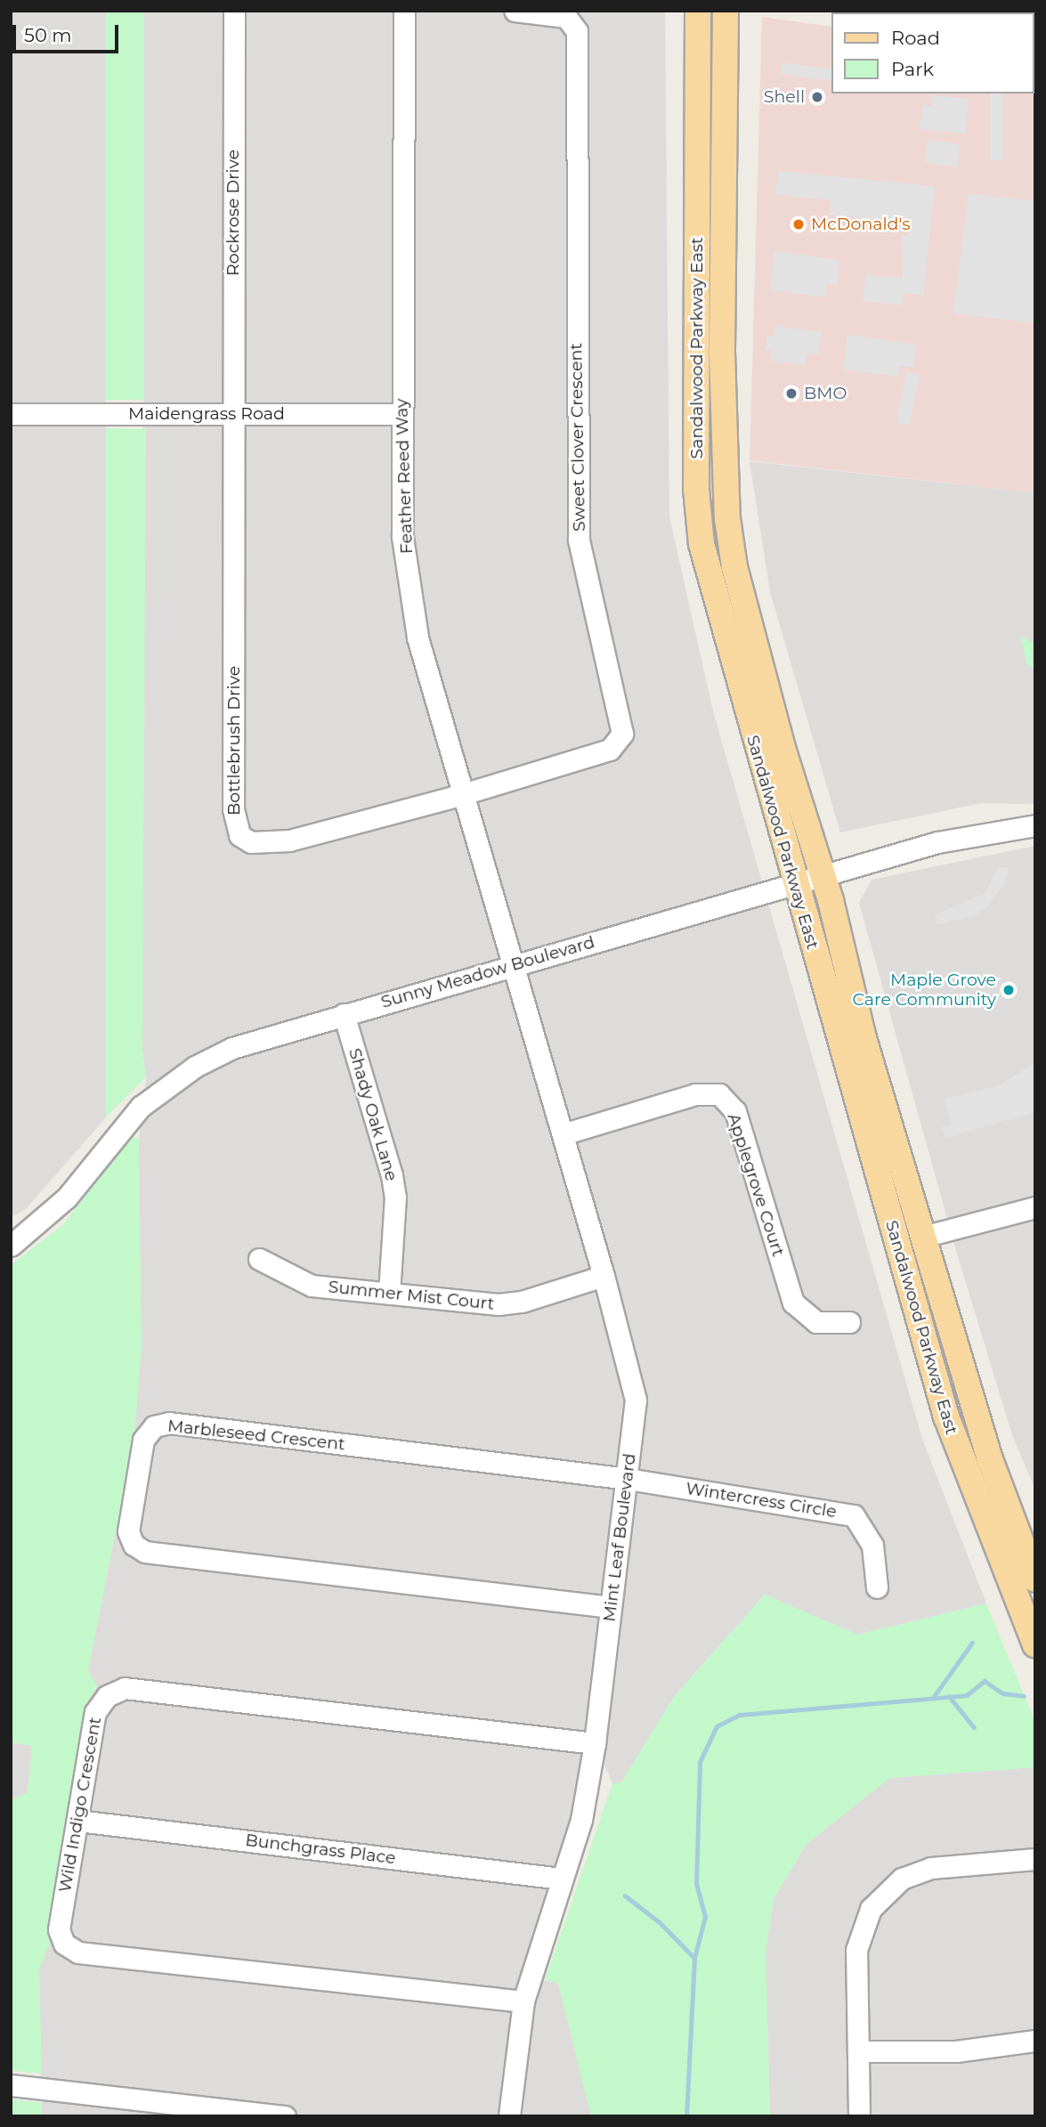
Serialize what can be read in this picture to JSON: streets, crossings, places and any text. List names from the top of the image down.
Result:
{
  "streets": {
    "main road": ["Sandalwood Parkway East"],
    "street": [
      "Rockrose Drive",
      "Maidengrass Road",
      "Sweet Clover Crescent",
      "Feather Reed Way",
      "Bottlebrush Drive",
      "Sunny Meadow Boulevard",
      "Shady Oak Lane",
      "Applegrove Court",
      "Summer Mist Court",
      "Marbleseed Crescent",
      "Wintercress Circle",
      "Mint Leaf Boulevard",
      "Wild Indigo Crescent",
      "Bunchgrass Place"
    ]
  },
  "crossings": [
    ["Rockrose Drive", "Maidengrass Road"],
    ["Rockrose Drive", "Bottlebrush Drive"],
    ["Sandalwood Parkway East", "Sunny Meadow Boulevard"],
    ["Maidengrass Road", "Feather Reed Way"],
    ["Maidengrass Road", "Bottlebrush Drive"],
    ["Sweet Clover Crescent", "Feather Reed Way"],
    ["Sweet Clover Crescent", "Bottlebrush Drive"],
    ["Feather Reed Way", "Bottlebrush Drive"],
    ["Feather Reed Way", "Sunny Meadow Boulevard"],
    ["Feather Reed Way", "Mint Leaf Boulevard"],
    ["Sunny Meadow Boulevard", "Shady Oak Lane"],
    ["Sunny Meadow Boulevard", "Mint Leaf Boulevard"],
    ["Shady Oak Lane", "Summer Mist Court"],
    ["Applegrove Court", "Mint Leaf Boulevard"],
    ["Summer Mist Court", "Mint Leaf Boulevard"],
    ["Marbleseed Crescent", "Wintercress Circle"],
    ["Marbleseed Crescent", "Mint Leaf Boulevard"],
    ["Wintercress Circle", "Mint Leaf Boulevard"],
    ["Mint Leaf Boulevard", "Wild Indigo Crescent"],
    ["Mint Leaf Boulevard", "Bunchgrass Place"],
    ["Wild Indigo Crescent", "Bunchgrass Place"]
  ],
  "places": [
    "Shell",
    "McDonald's",
    "BMO",
    "Maple Grove Care Community"
  ],
  "legend": ["Road", "Park"],
  "scale_bar": "50 m"
}
